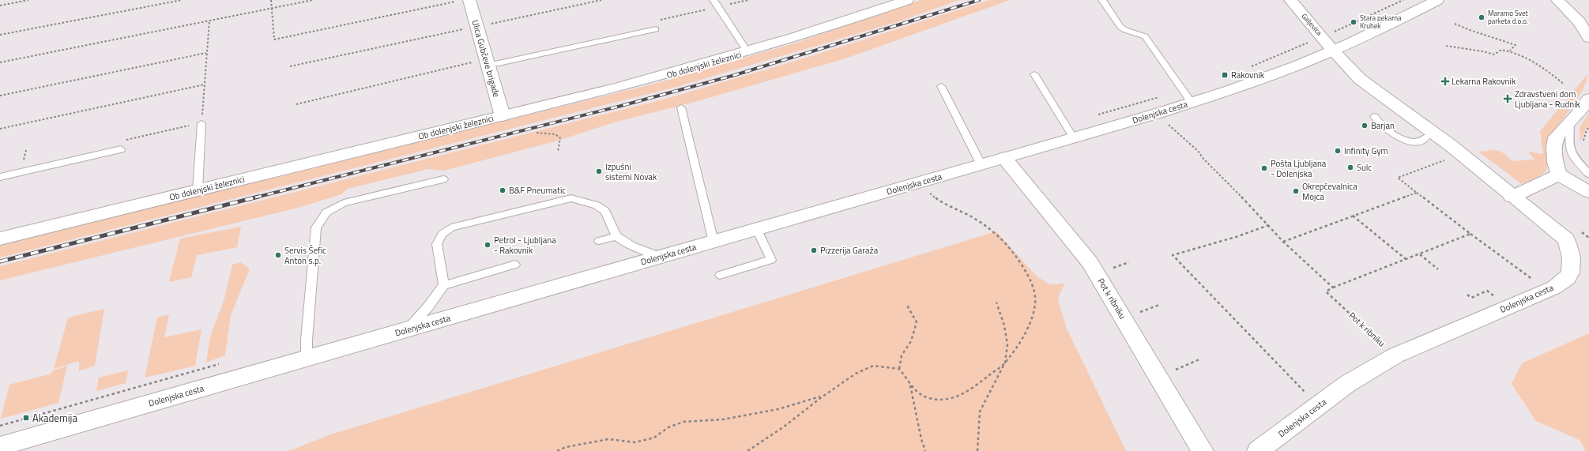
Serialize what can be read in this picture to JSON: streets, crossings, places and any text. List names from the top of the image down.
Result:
{
  "streets": {
    "street": [
      "Galjevica",
      "Ulica Gubčeve brigade",
      "Ob dolenjski železnici",
      "Dolenjska cesta",
      "Pot k ribniku"
    ]
  },
  "crossings": [
    ["Galjevica", "Dolenjska cesta"],
    ["Ulica Gubčeve brigade", "Ob dolenjski železnici"],
    ["Dolenjska cesta", "Pot k ribniku"]
  ],
  "places": {
    "other": [
      "Maramo Svet parketa d.o.o.",
      "Stara pekarna Kruhek",
      "Barjan",
      "Infinity Gym",
      "Sulc",
      "Pošta Ljubljana - Dolenjska",
      "Izpušni sistemi Novak",
      "B&F Pneumatic",
      "Okrepčevalnica Mojca",
      "Petrol - Ljubljana - Rakovnik",
      "Pizzerija Garaža",
      "Servis Šefic Anton s.p."
    ],
    "transit": ["Rakovnik", "Akademija"],
    "health": ["Lekarna Rakovnik", "Zdravstveni dom Ljubljana - Rudnik"]
  }
}
